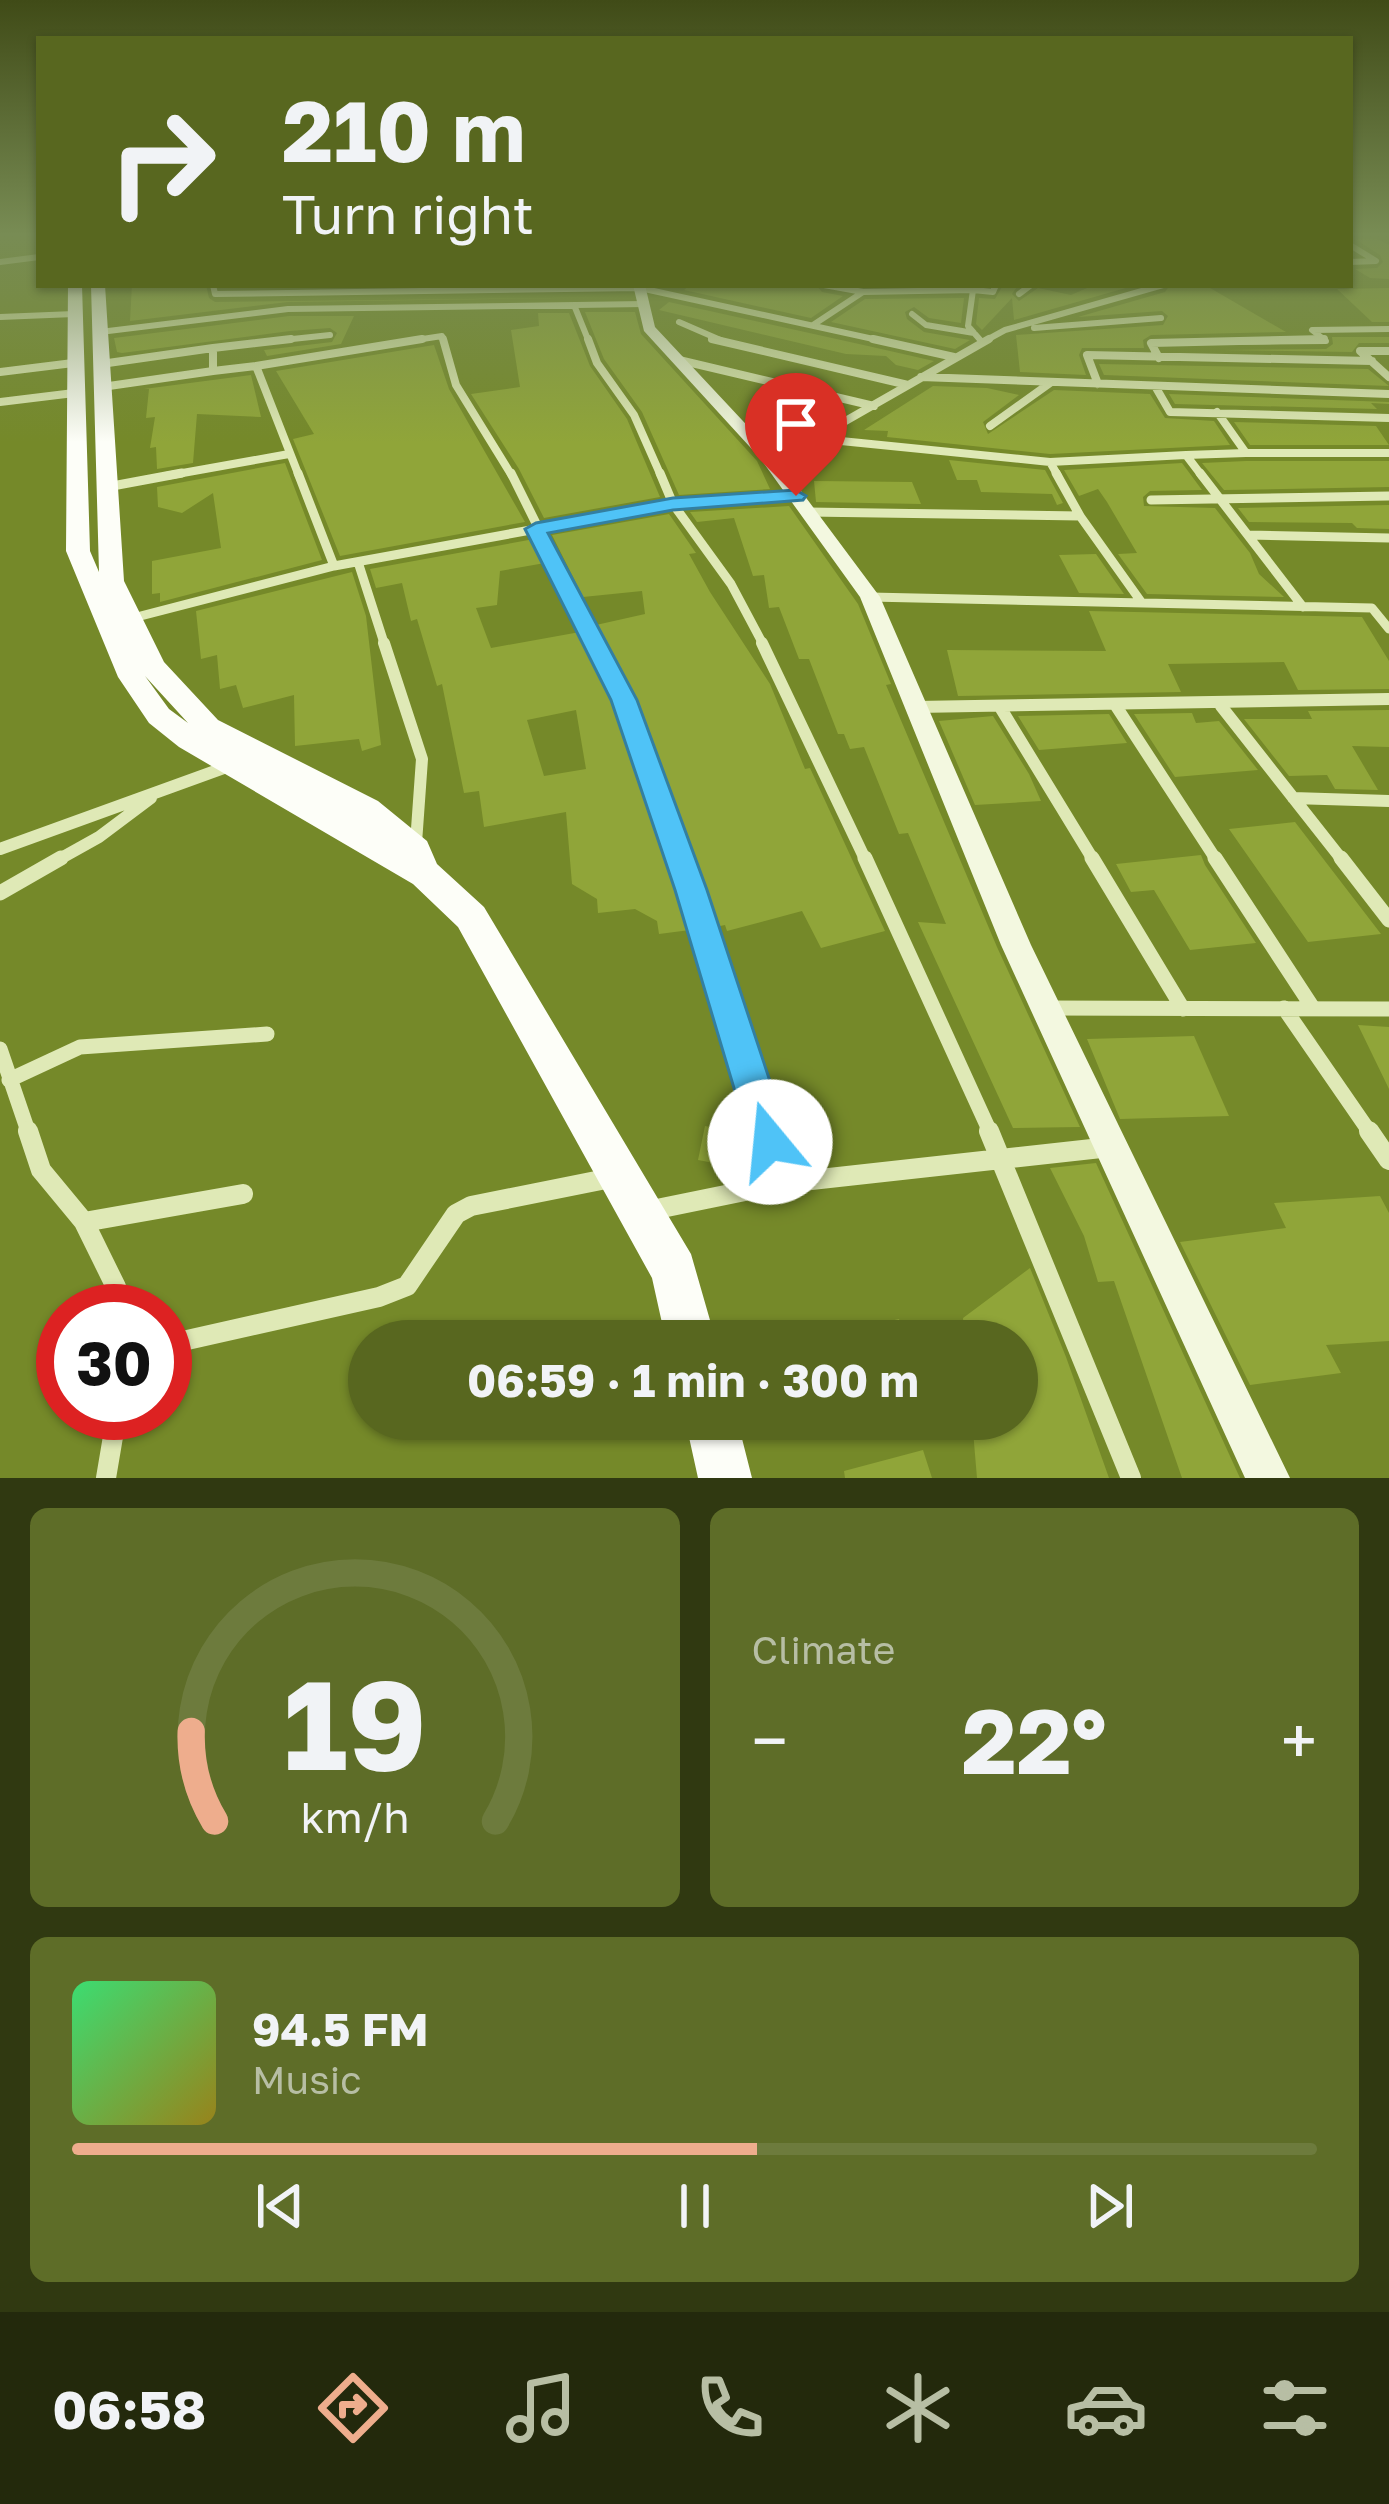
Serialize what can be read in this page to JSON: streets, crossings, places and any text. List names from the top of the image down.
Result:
{
  "page": {
    "turn": ["210 m", "Turn right"],
    "limit": "30",
    "trip": "06:59 · 1 min · 300 m",
    "tile": "Climate",
    "heat": ["−", "22°", "+"],
    "song": ["94.5 FM", "Music"],
    "tabs": "06:58",
    "gauge": ["19", "km/h"]
  }
}
